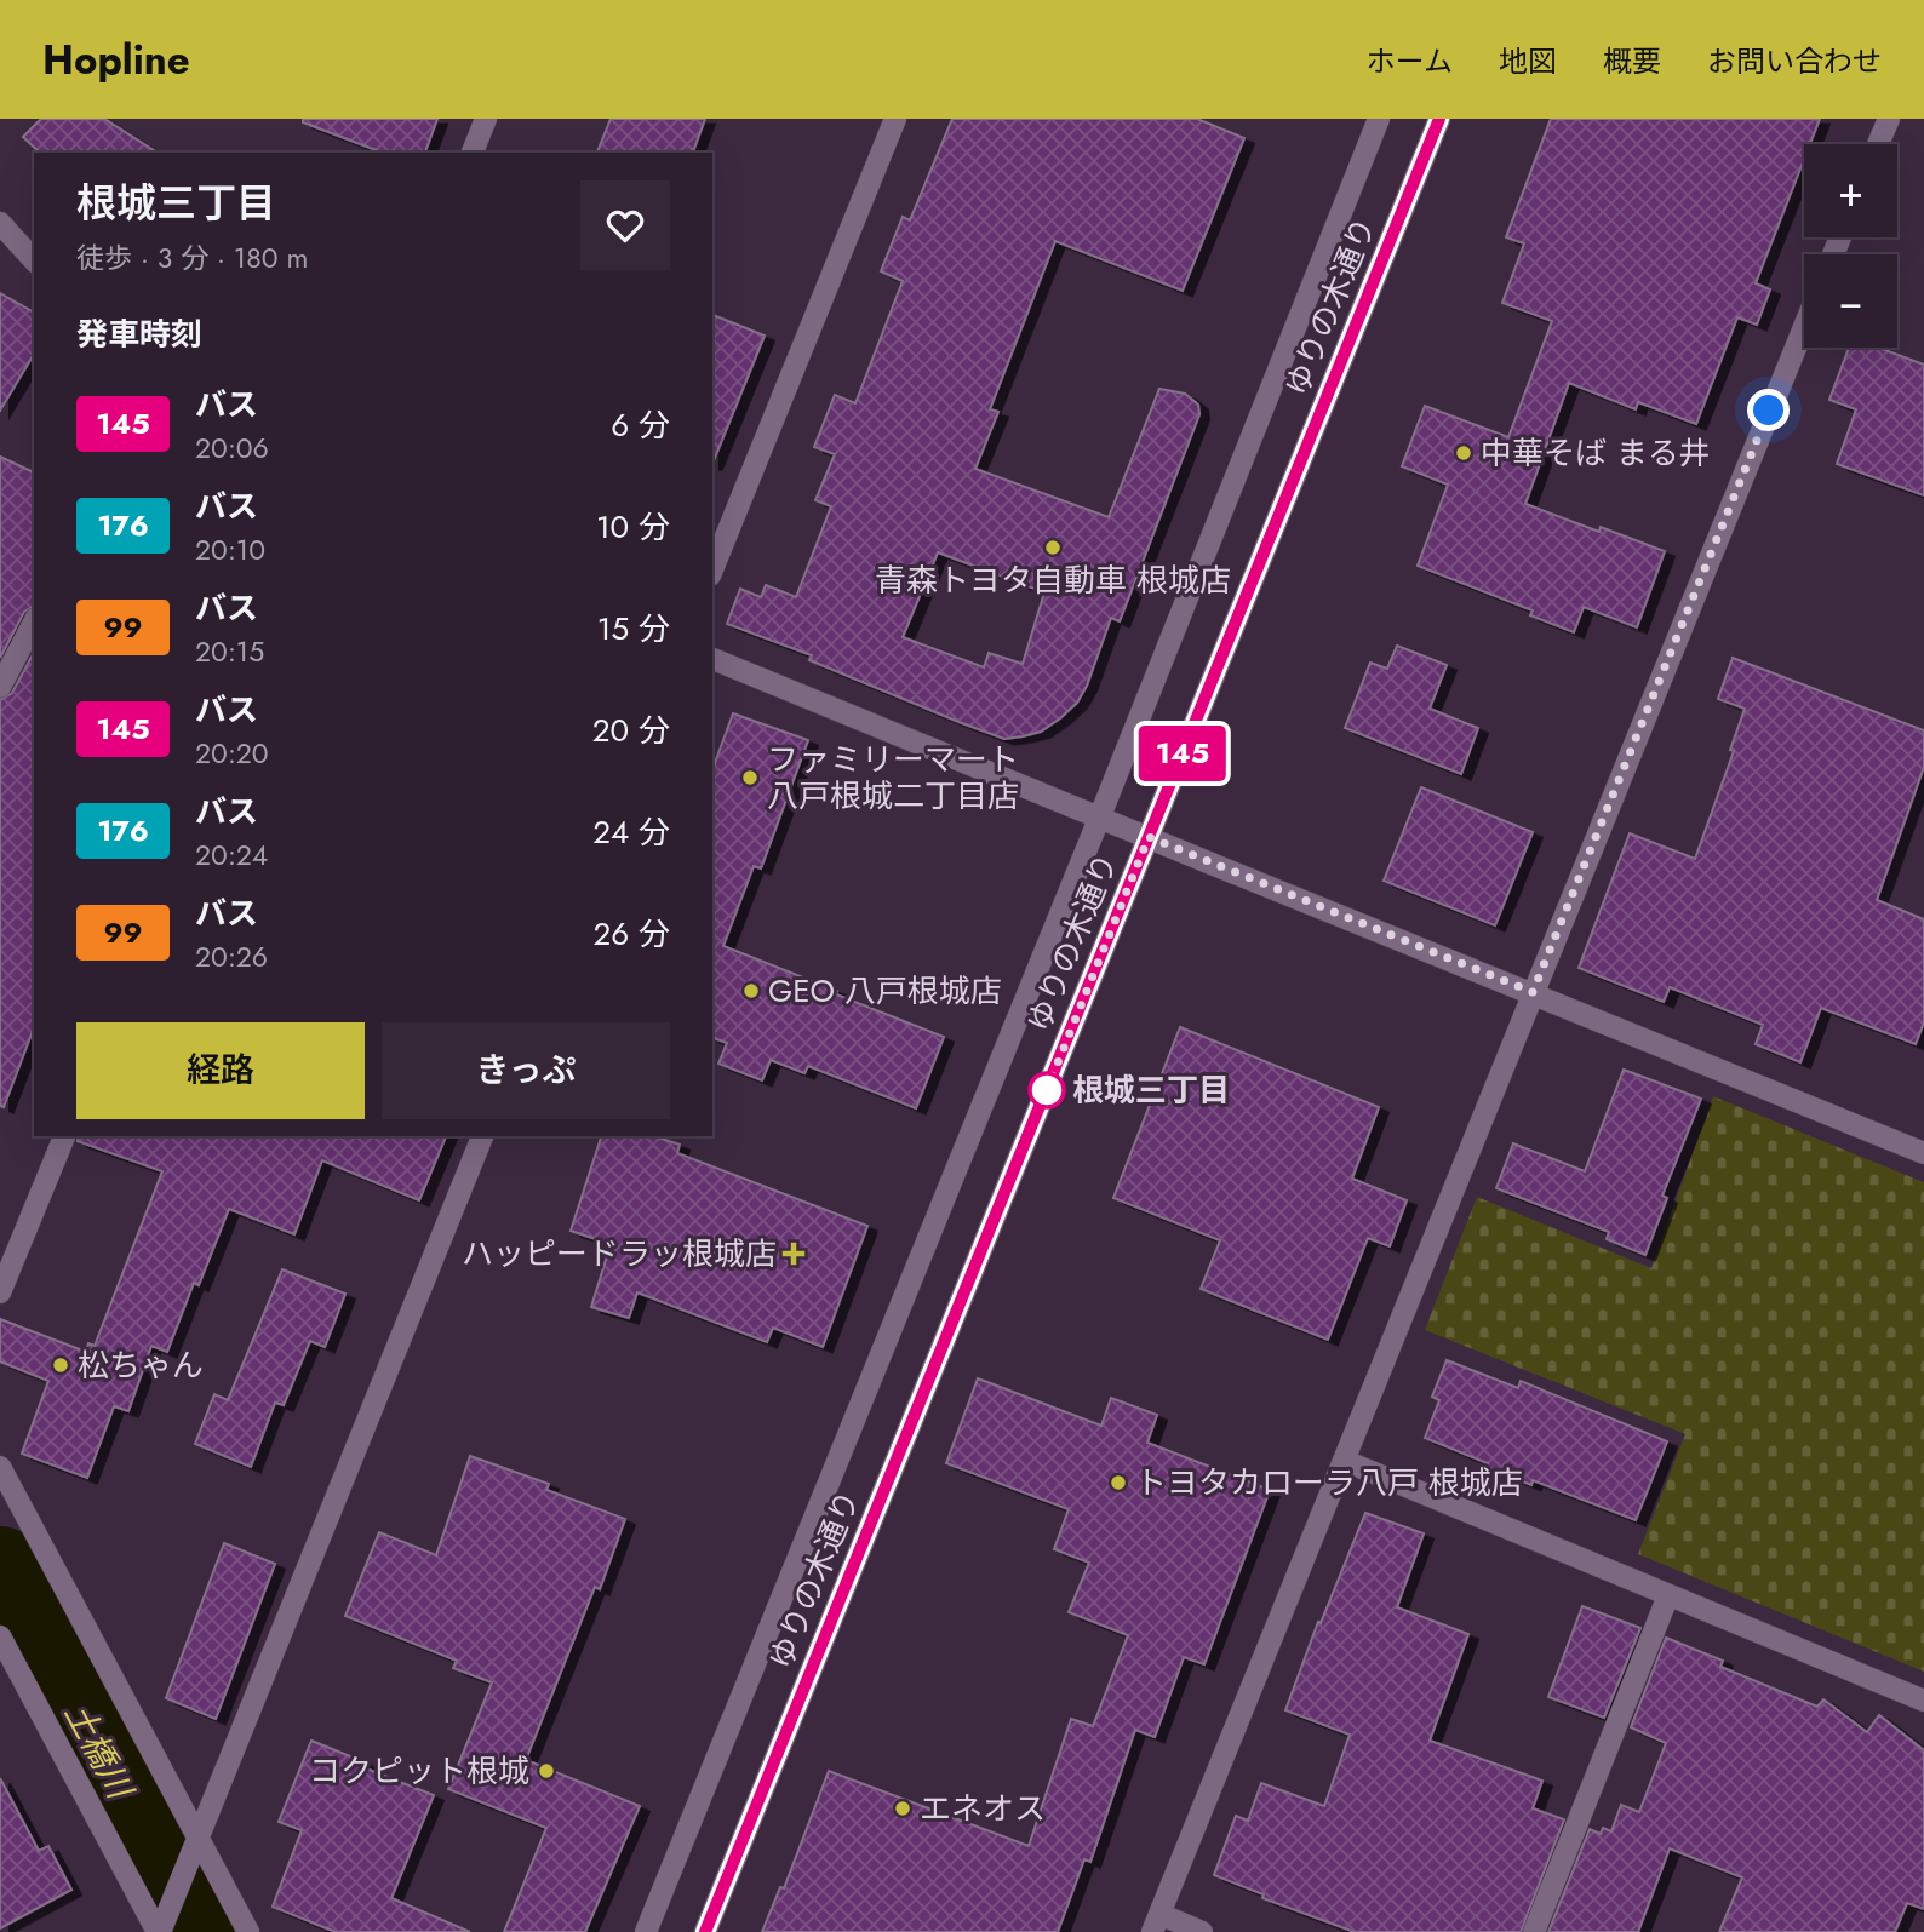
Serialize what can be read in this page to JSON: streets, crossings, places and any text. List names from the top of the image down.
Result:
{
  "streets": {
    "street": ["ゆりの木通り"]
  },
  "water": ["土橋川"],
  "places": {
    "other": [
      "中華そば まる井",
      "青森トヨタ自動車 根城店",
      "ファミリーマート 八戸根城二丁目店",
      "GEO 八戸根城店",
      "根城三丁目",
      "松ちゃん",
      "トヨタカローラ八戸 根城店",
      "コクピット根城",
      "エネオス"
    ],
    "health": ["ハッピードラッ根城店"]
  },
  "lines": ["bus line 145"],
  "page": {
    "header": "Hopline",
    "nav": [
      "ホーム",
      "地図",
      "概要",
      "お問い合わせ"
    ],
    "on_map": "145",
    "map_buttons": ["+", "−"],
    "heading": [
      ["根城三丁目", "徒歩 · 3 分 · 180 m"],
      "発車時刻"
    ],
    "list": [
      {
        "mark": "145",
        "name": "バス",
        "note": "20:06",
        "value": "6 分"
      },
      {
        "mark": "176",
        "name": "バス",
        "note": "20:10",
        "value": "10 分"
      },
      {
        "mark": "99",
        "name": "バス",
        "note": "20:15",
        "value": "15 分"
      },
      {
        "mark": "145",
        "name": "バス",
        "note": "20:20",
        "value": "20 分"
      },
      {
        "mark": "176",
        "name": "バス",
        "note": "20:24",
        "value": "24 分"
      },
      {
        "mark": "99",
        "name": "バス",
        "note": "20:26",
        "value": "26 分"
      }
    ],
    "buttons": ["経路", "きっぷ"]
  }
}
